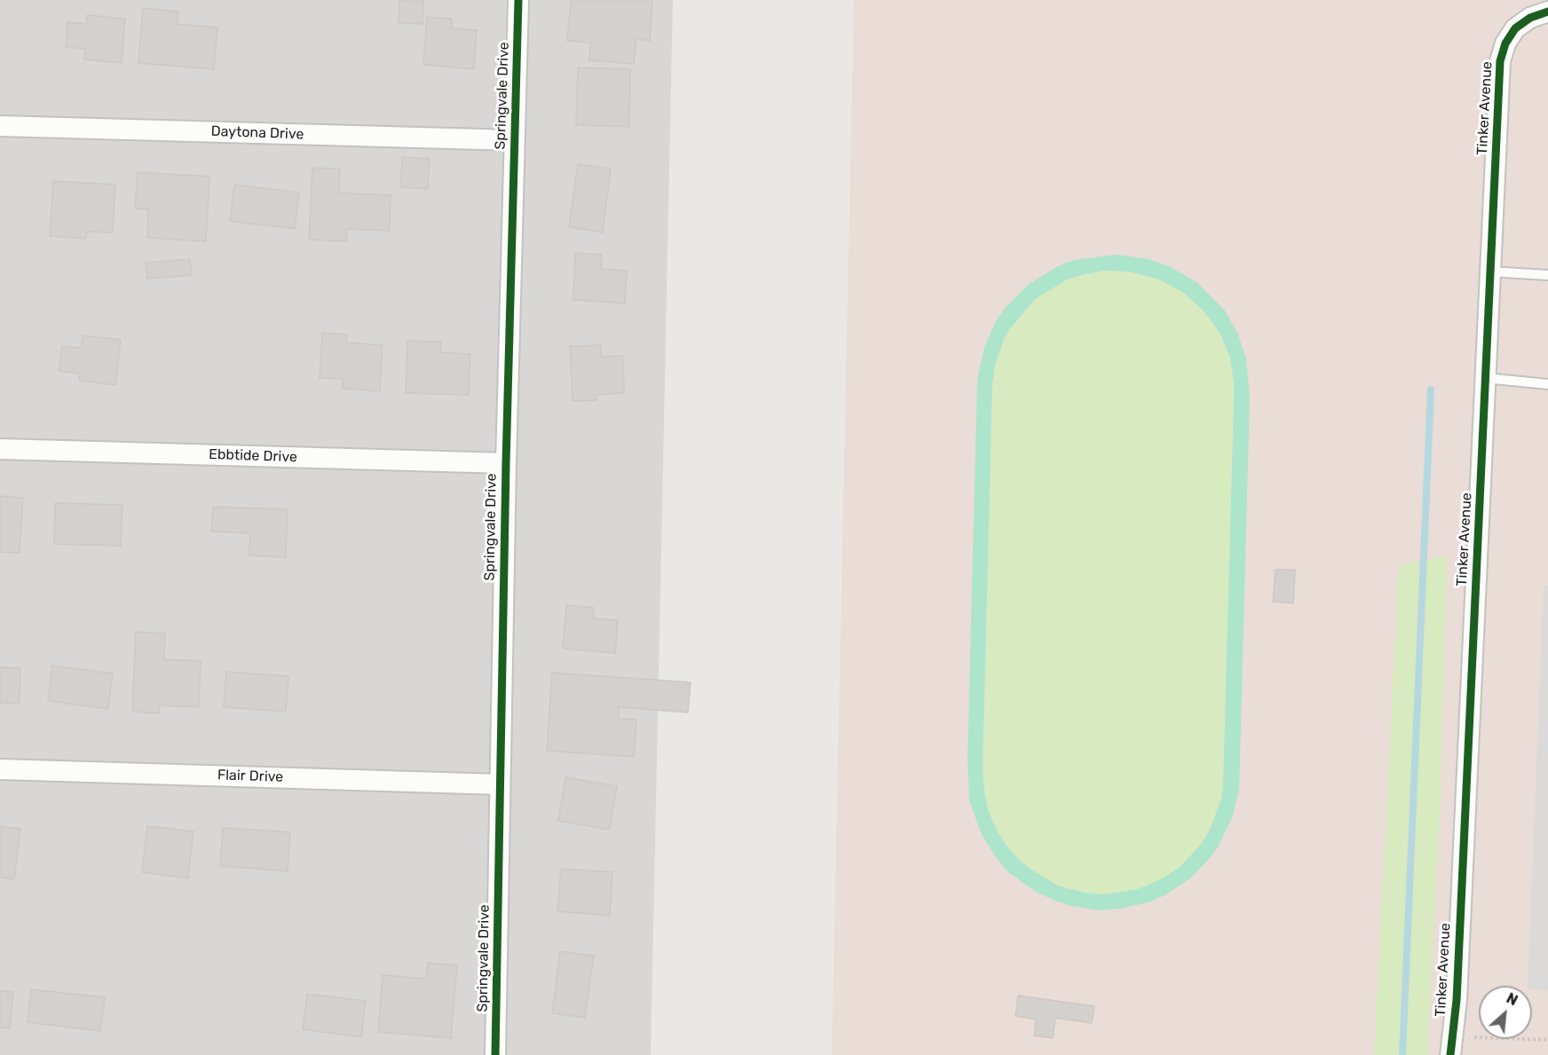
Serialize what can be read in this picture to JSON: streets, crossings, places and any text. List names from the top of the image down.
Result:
{
  "streets": {
    "street": [
      "Springvale Drive",
      "Tinker Avenue",
      "Daytona Drive",
      "Ebbtide Drive",
      "Flair Drive"
    ]
  },
  "crossings": [
    ["Springvale Drive", "Daytona Drive"],
    ["Springvale Drive", "Ebbtide Drive"],
    ["Springvale Drive", "Flair Drive"]
  ],
  "north": "top right"
}
